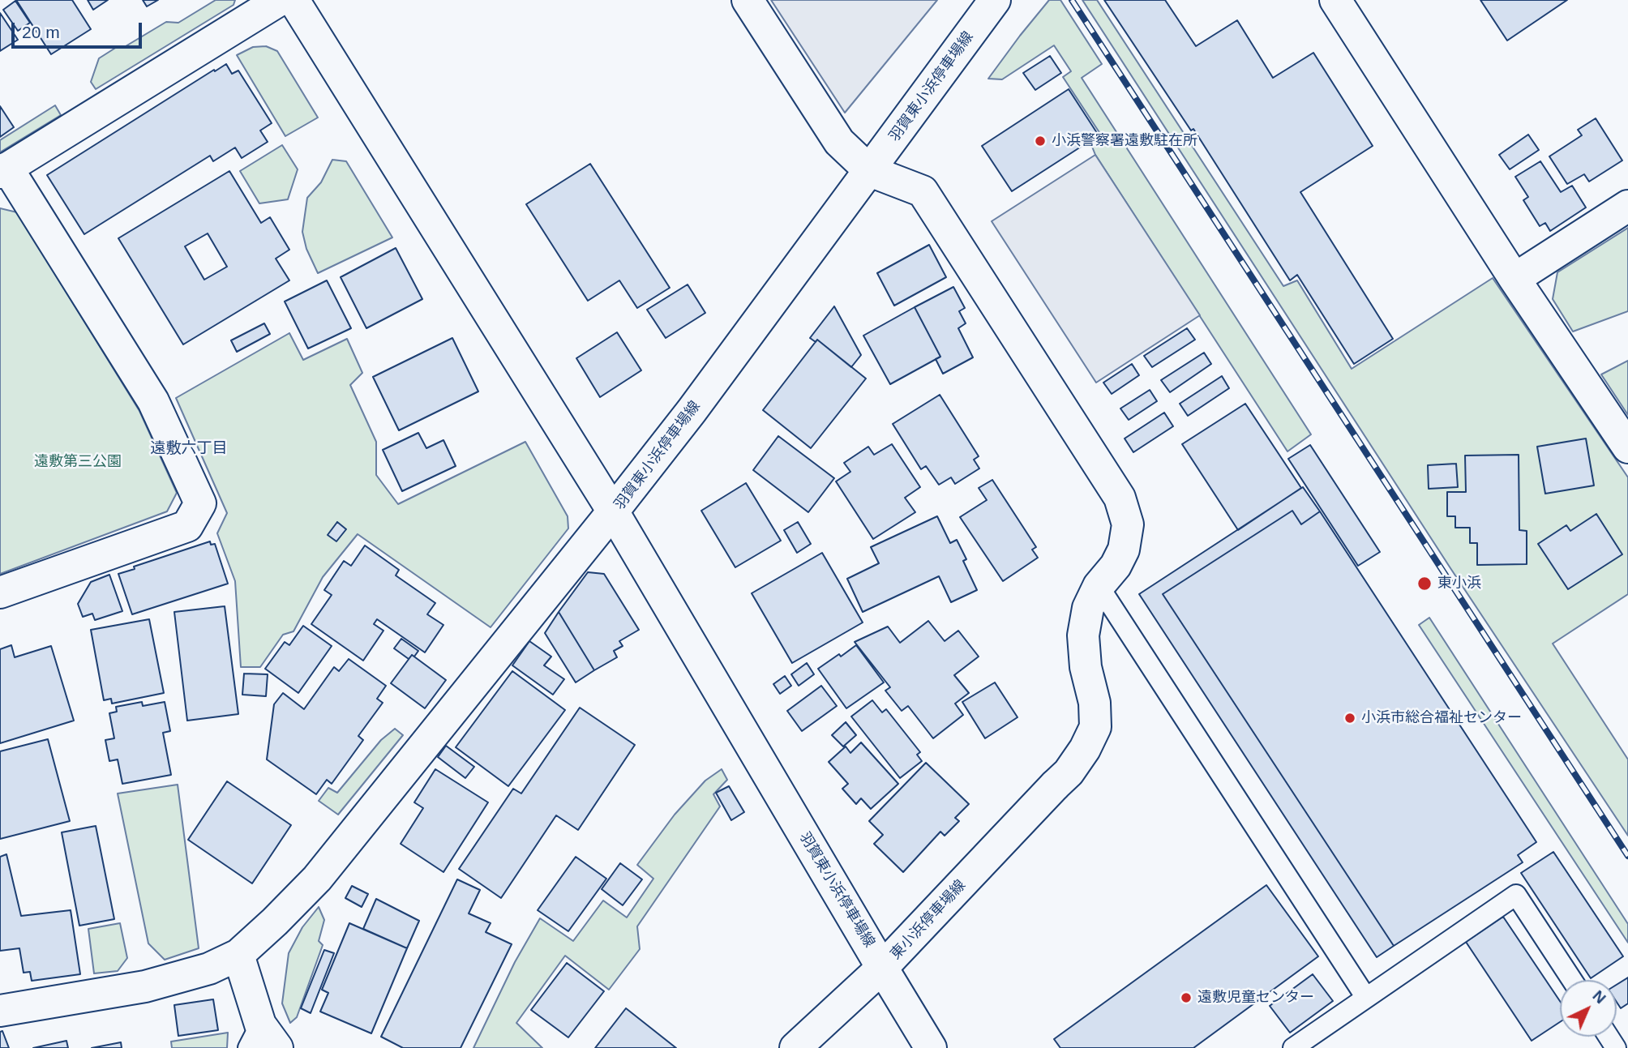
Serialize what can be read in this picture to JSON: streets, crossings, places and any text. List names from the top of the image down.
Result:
{
  "streets": {
    "street": ["羽賀東小浜停車場線", "東小浜停車場線"]
  },
  "crossings": [
    ["羽賀東小浜停車場線", "東小浜停車場線"]
  ],
  "districts": ["遠敷六丁目"],
  "parks": ["遠敷第三公園"],
  "places": [
    "小浜警察署遠敷駐在所",
    "東小浜",
    "小浜市総合福祉センター",
    "遠敷児童センター"
  ],
  "scale_bar": "20 m",
  "north": "top right"
}
